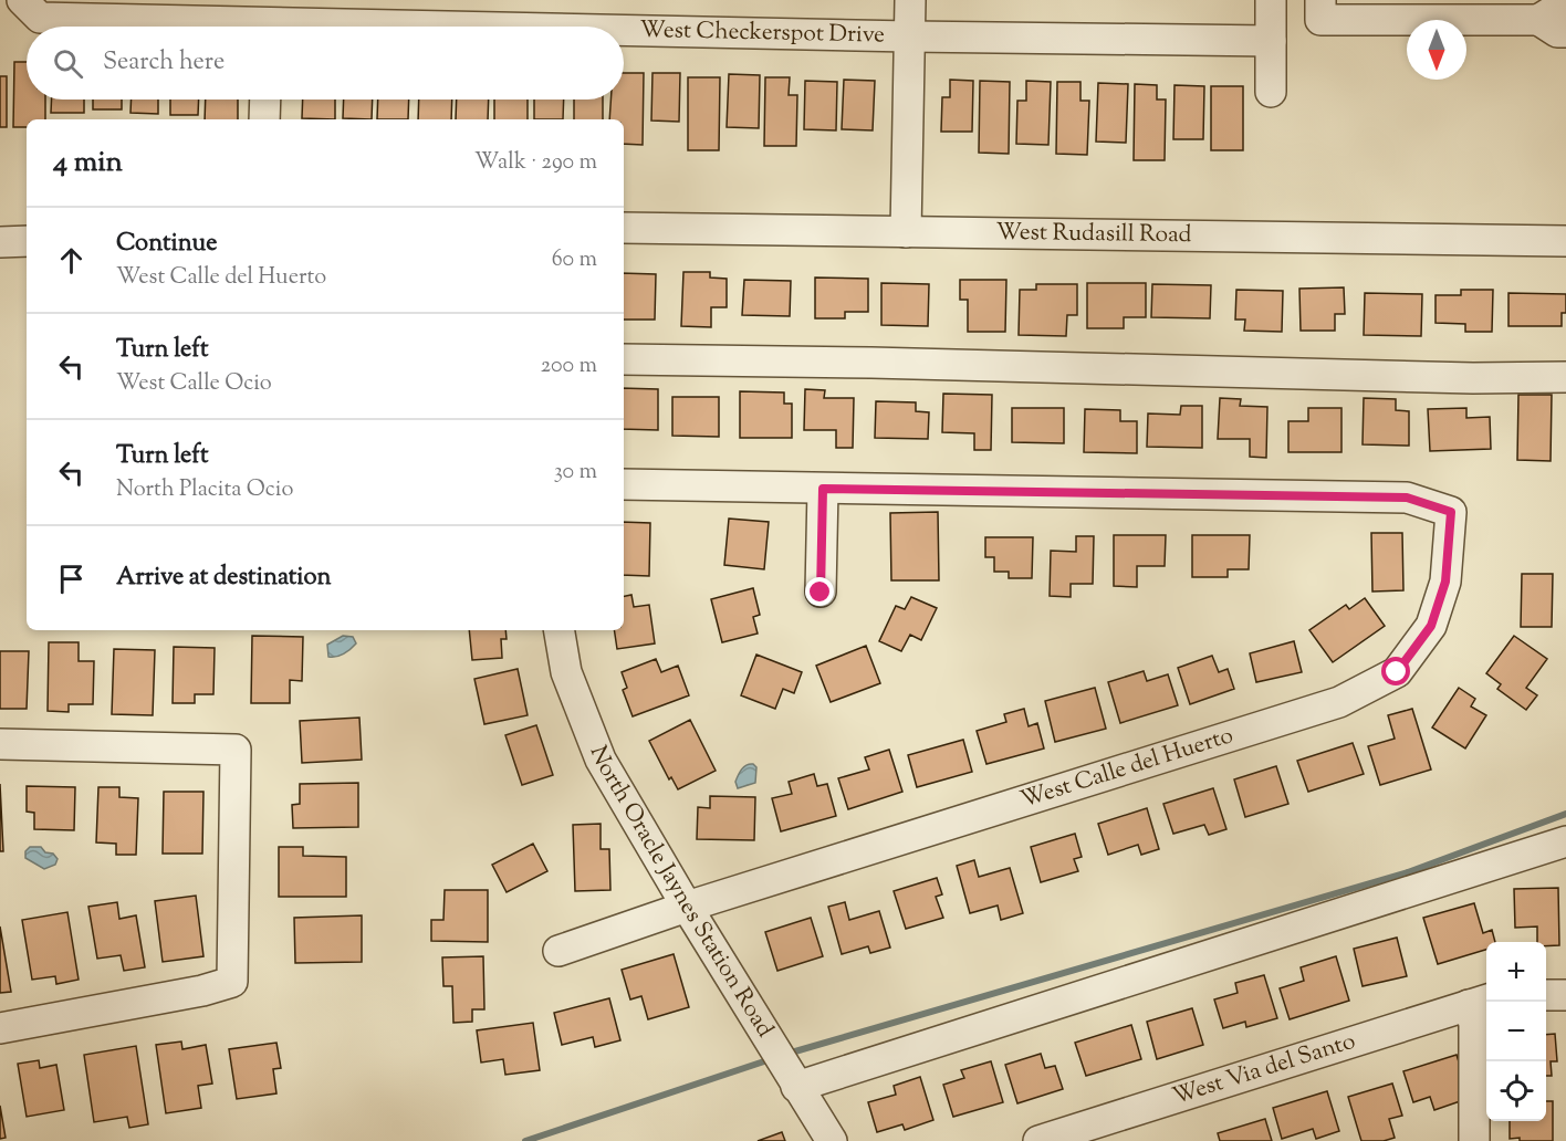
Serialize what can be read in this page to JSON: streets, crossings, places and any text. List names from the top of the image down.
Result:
{
  "streets": {
    "street": [
      "West Checkerspot Drive",
      "West Rudasill Road",
      "West Calle del Huerto",
      "North Oracle Jaynes Station Road",
      "West Via del Santo"
    ]
  },
  "crossings": [
    ["West Calle del Huerto", "North Oracle Jaynes Station Road"]
  ],
  "north": "bottom",
  "page": {
    "search": "Search here",
    "heading": ["4 min", "Walk · 290 m"],
    "list": [
      ["Continue", "West Calle del Huerto", "60 m"],
      ["Turn left", "West Calle Ocio", "200 m"],
      ["Turn left", "North Placita Ocio", "30 m"],
      "Arrive at destination"
    ],
    "map_buttons": ["+", "−"]
  }
}
